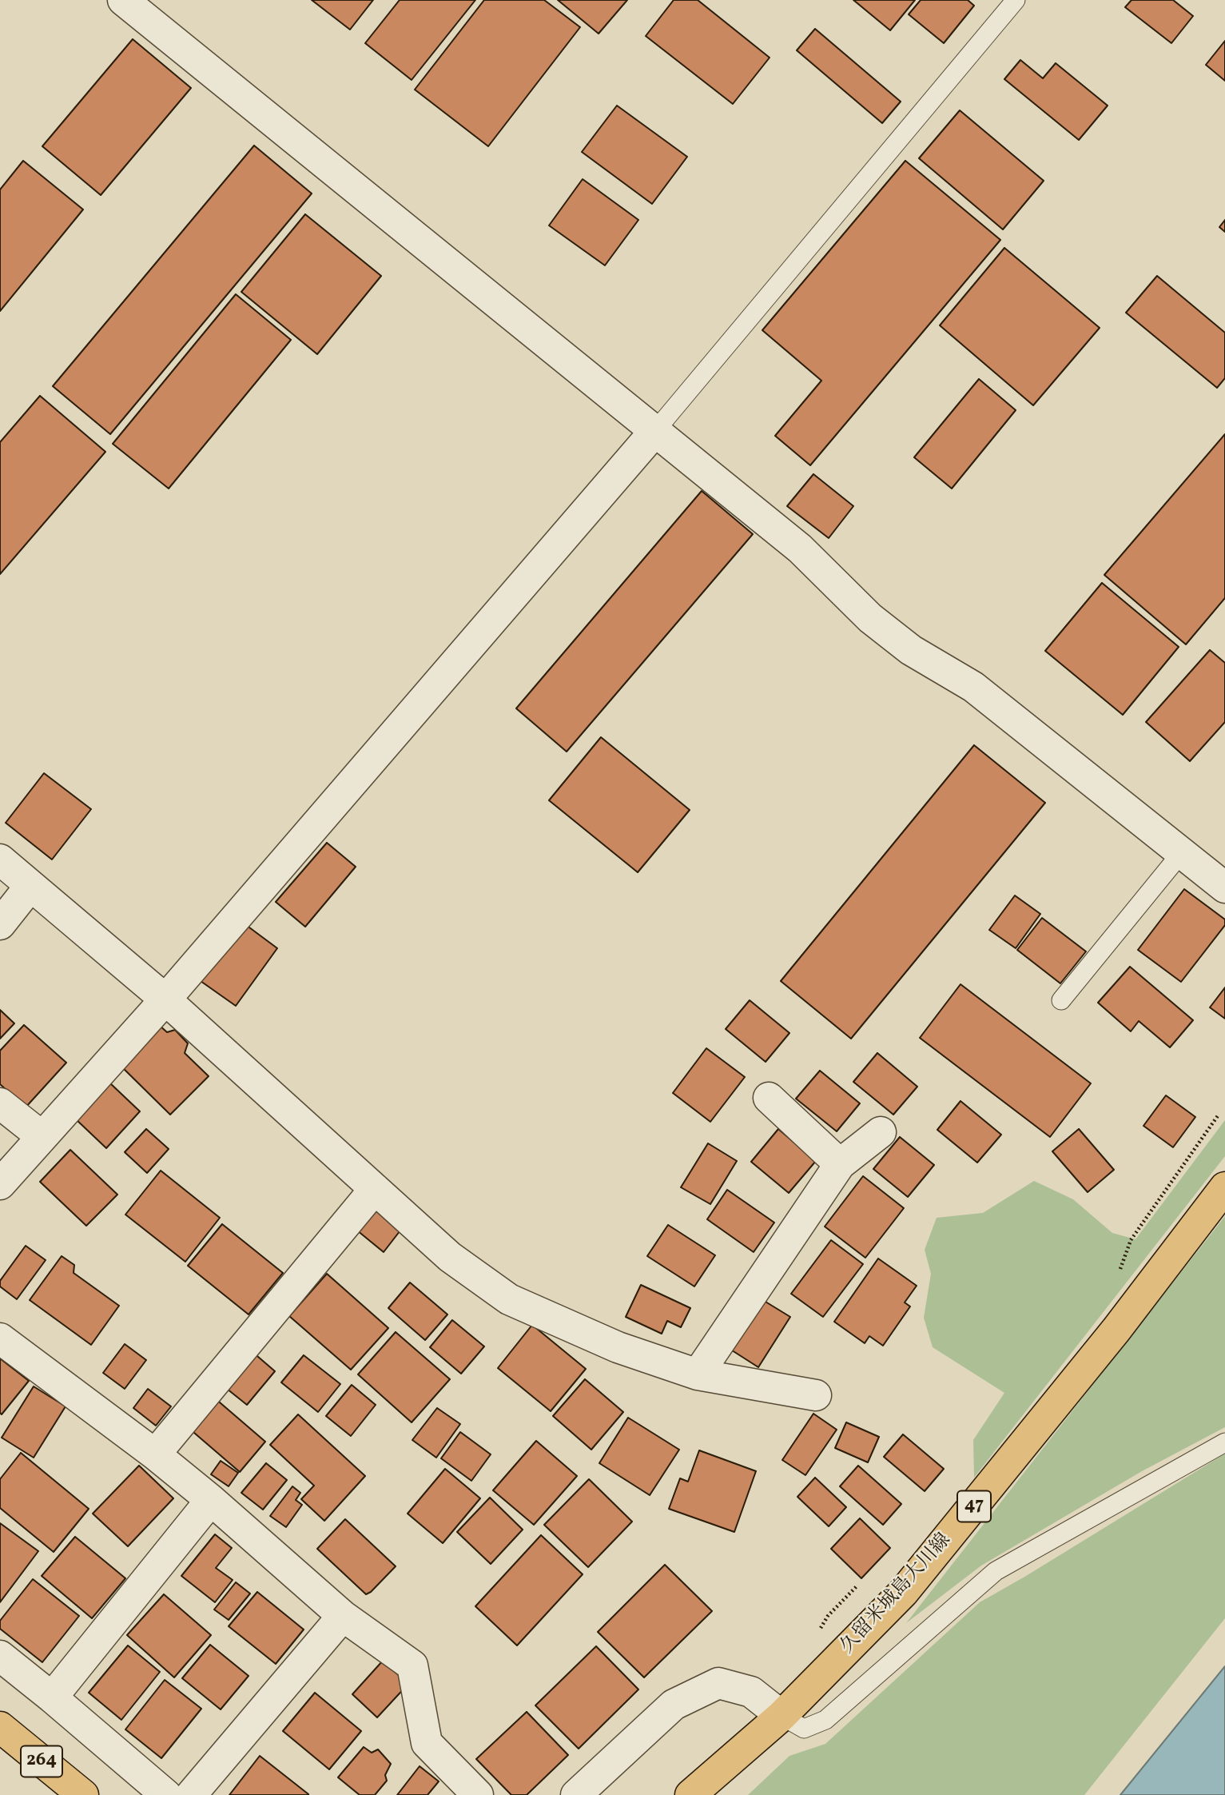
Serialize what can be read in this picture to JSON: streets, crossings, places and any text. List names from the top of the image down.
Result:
{
  "streets": {
    "main road": ["47", "久留米城島大川線", "264"]
  }
}
